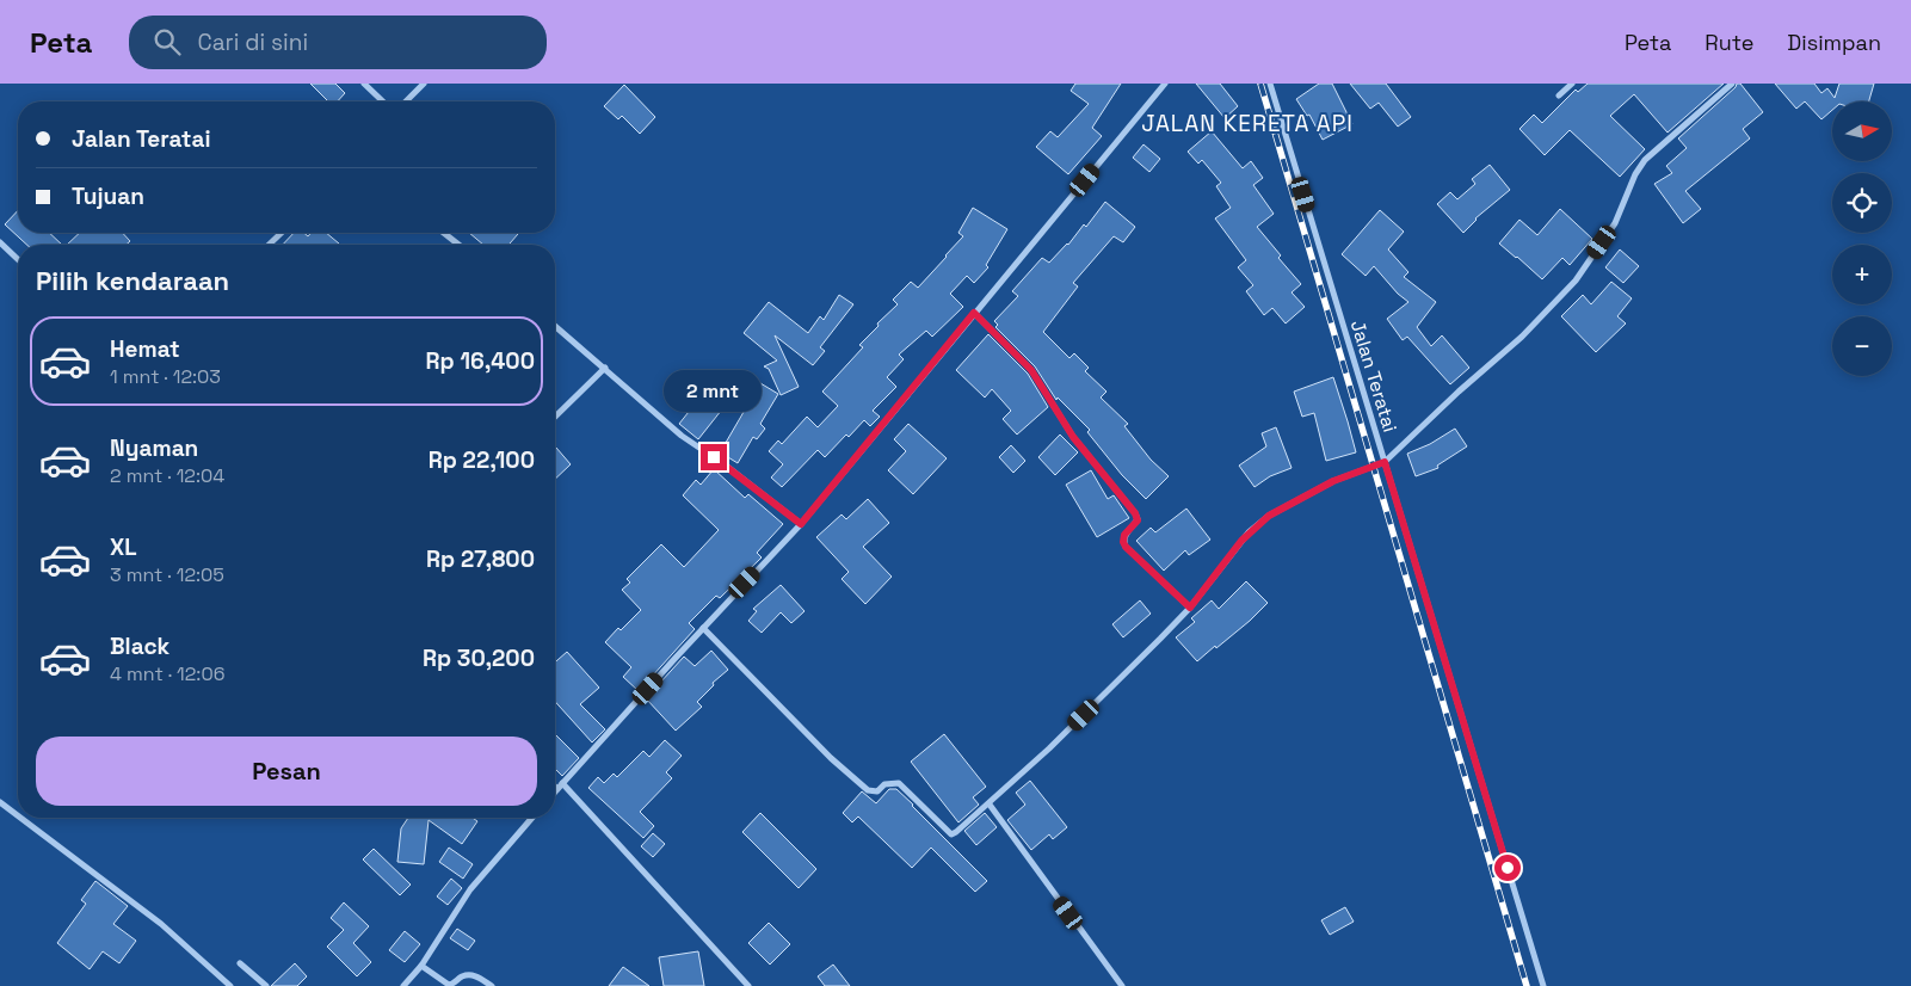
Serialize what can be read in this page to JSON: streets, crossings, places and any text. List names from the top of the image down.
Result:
{
  "streets": {
    "street": ["Jalan Teratai"]
  },
  "districts": ["JALAN KERETA API"],
  "north": "right",
  "page": {
    "header": "Peta",
    "search": "Cari di sini",
    "nav": ["Peta", "Rute", "Disimpan"],
    "map_buttons": ["+", "−"],
    "banner": ["Jalan Teratai", "Tujuan"],
    "heading": "Pilih kendaraan",
    "list": [
      {
        "name": "Hemat",
        "note": "1 mnt · 12:03",
        "value": "Rp 16,400"
      },
      {
        "name": "Nyaman",
        "note": "2 mnt · 12:04",
        "value": "Rp 22,100"
      },
      {
        "name": "XL",
        "note": "3 mnt · 12:05",
        "value": "Rp 27,800"
      },
      {
        "name": "Black",
        "note": "4 mnt · 12:06",
        "value": "Rp 30,200"
      }
    ],
    "bubble": "2 mnt",
    "buttons": "Pesan"
  }
}
